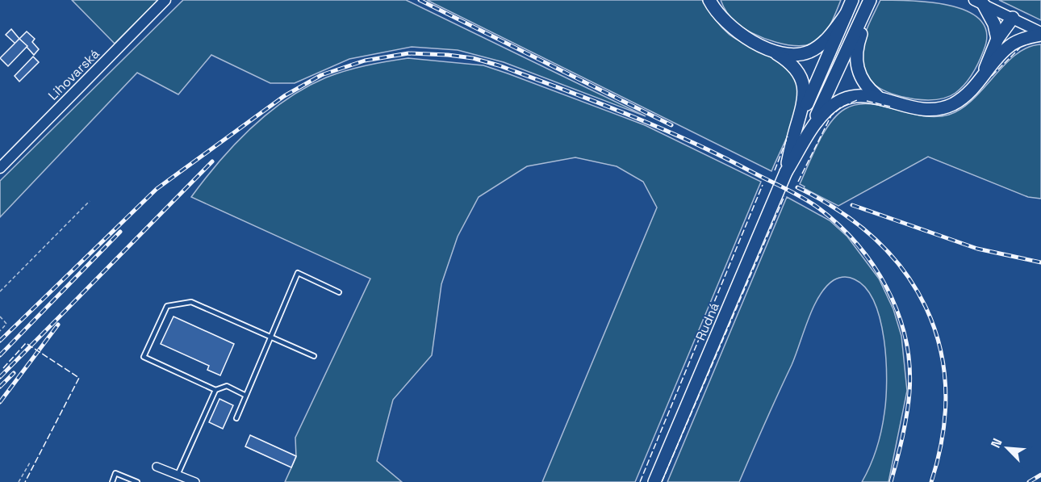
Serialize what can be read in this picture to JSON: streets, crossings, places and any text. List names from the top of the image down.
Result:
{
  "streets": {
    "main road": ["Rudná"],
    "street": ["Lihovarská"]
  },
  "north": "top left"
}
